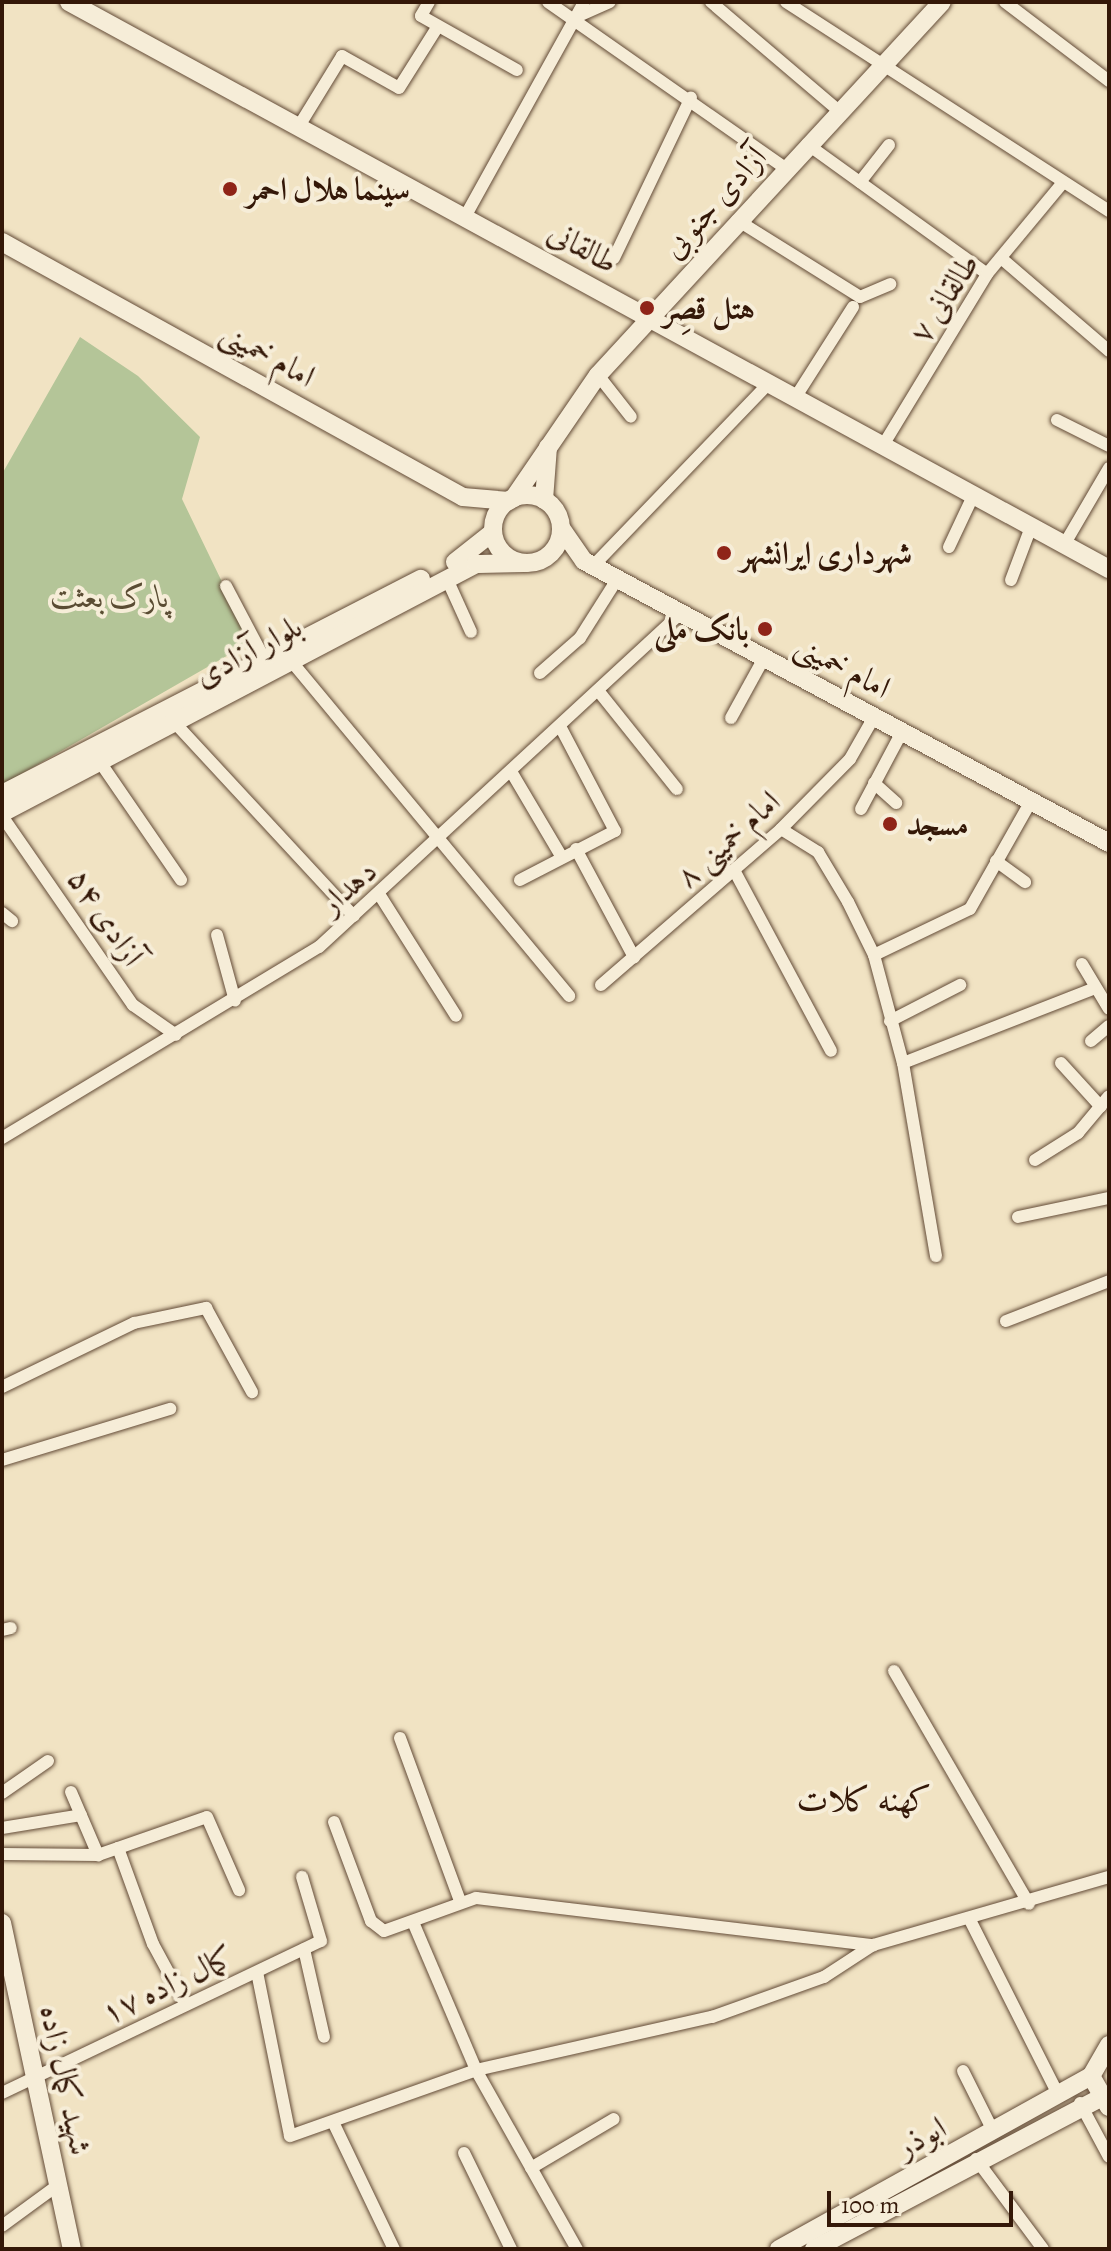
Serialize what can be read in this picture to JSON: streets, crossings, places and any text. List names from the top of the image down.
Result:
{
  "streets": {
    "main road": [
      "آزادی جنوبی",
      "طالقانی",
      "امام خمینی",
      "بلوار آزادی",
      "شهید کمال زاده",
      "ابوذر"
    ],
    "street": [
      "طالقانی ۷",
      "امام خمینی ۸",
      "دهدار",
      "آزادی ۵۴",
      "کمال زاده ۱۷"
    ]
  },
  "crossings": [
    ["آزادی جنوبی", "طالقانی"],
    ["آزادی جنوبی", "امام خمینی"],
    ["آزادی جنوبی", "بلوار آزادی"],
    ["طالقانی", "طالقانی ۷"],
    ["امام خمینی", "بلوار آزادی"],
    ["امام خمینی", "امام خمینی ۸"],
    ["امام خمینی", "دهدار"],
    ["بلوار آزادی", "آزادی ۵۴"],
    ["دهدار", "آزادی ۵۴"],
    ["کمال زاده ۱۷", "شهید کمال زاده"]
  ],
  "districts": ["کهنه کلات"],
  "parks": ["پارک بعثت"],
  "places": [
    "سینما هلال احمر",
    "هتل قصِر",
    "شهرداری ایرانشهر",
    "بانک ملی",
    "مسجد"
  ],
  "scale_bar": "100 m"
}
